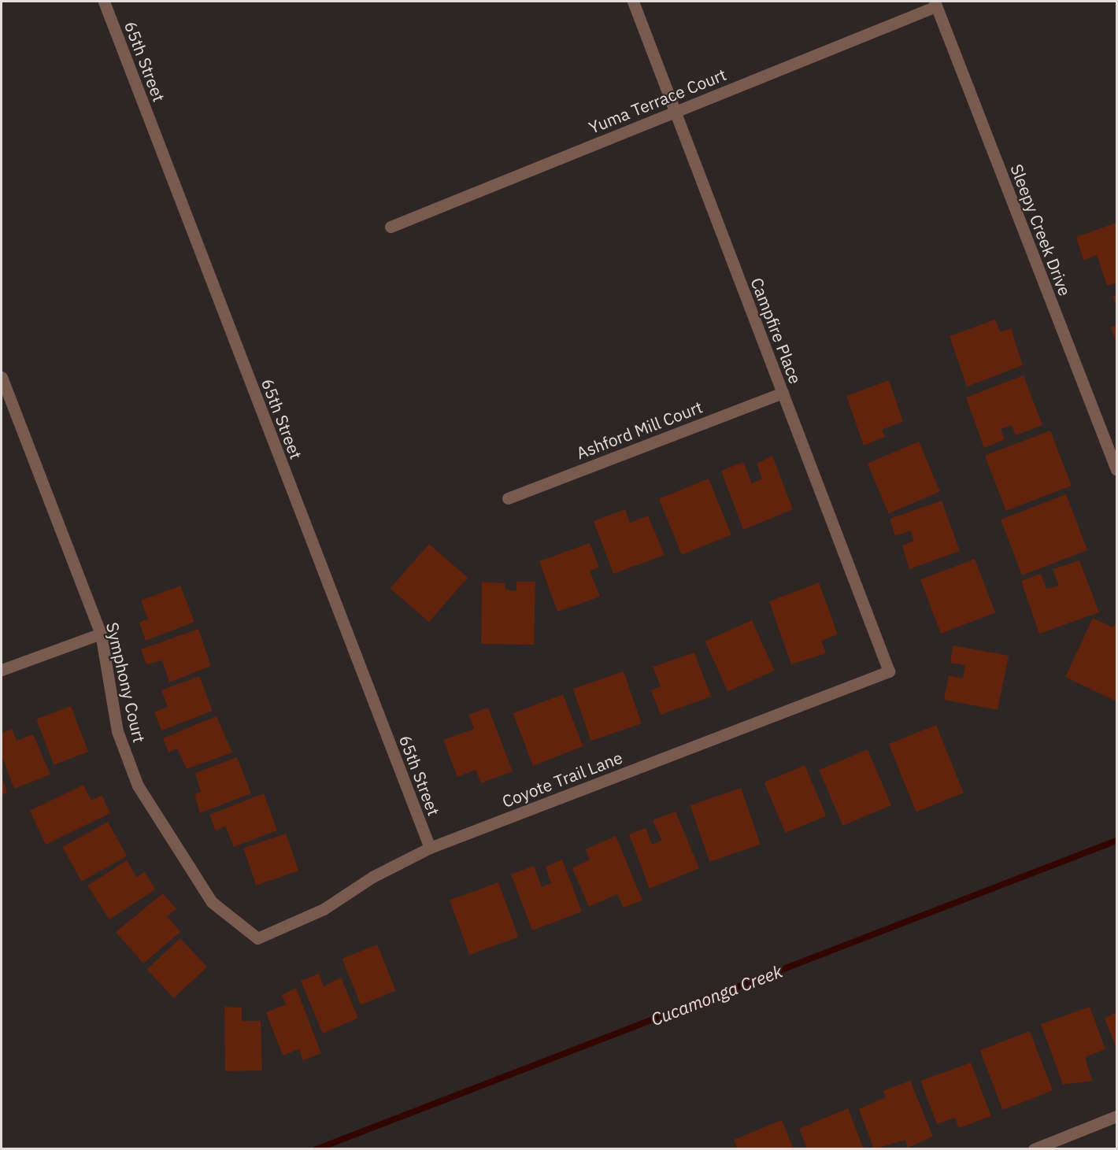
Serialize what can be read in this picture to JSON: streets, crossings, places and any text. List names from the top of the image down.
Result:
{
  "streets": {
    "street": [
      "65th Street",
      "Yuma Terrace Court",
      "Sleepy Creek Drive",
      "Campfire Place",
      "Ashford Mill Court",
      "Symphony Court",
      "Coyote Trail Lane"
    ]
  },
  "crossings": [
    ["65th Street", "Coyote Trail Lane"],
    ["Yuma Terrace Court", "Sleepy Creek Drive"],
    ["Yuma Terrace Court", "Campfire Place"],
    ["Campfire Place", "Ashford Mill Court"],
    ["Campfire Place", "Coyote Trail Lane"],
    ["Symphony Court", "Coyote Trail Lane"]
  ],
  "water": ["Cucamonga Creek"]
}
